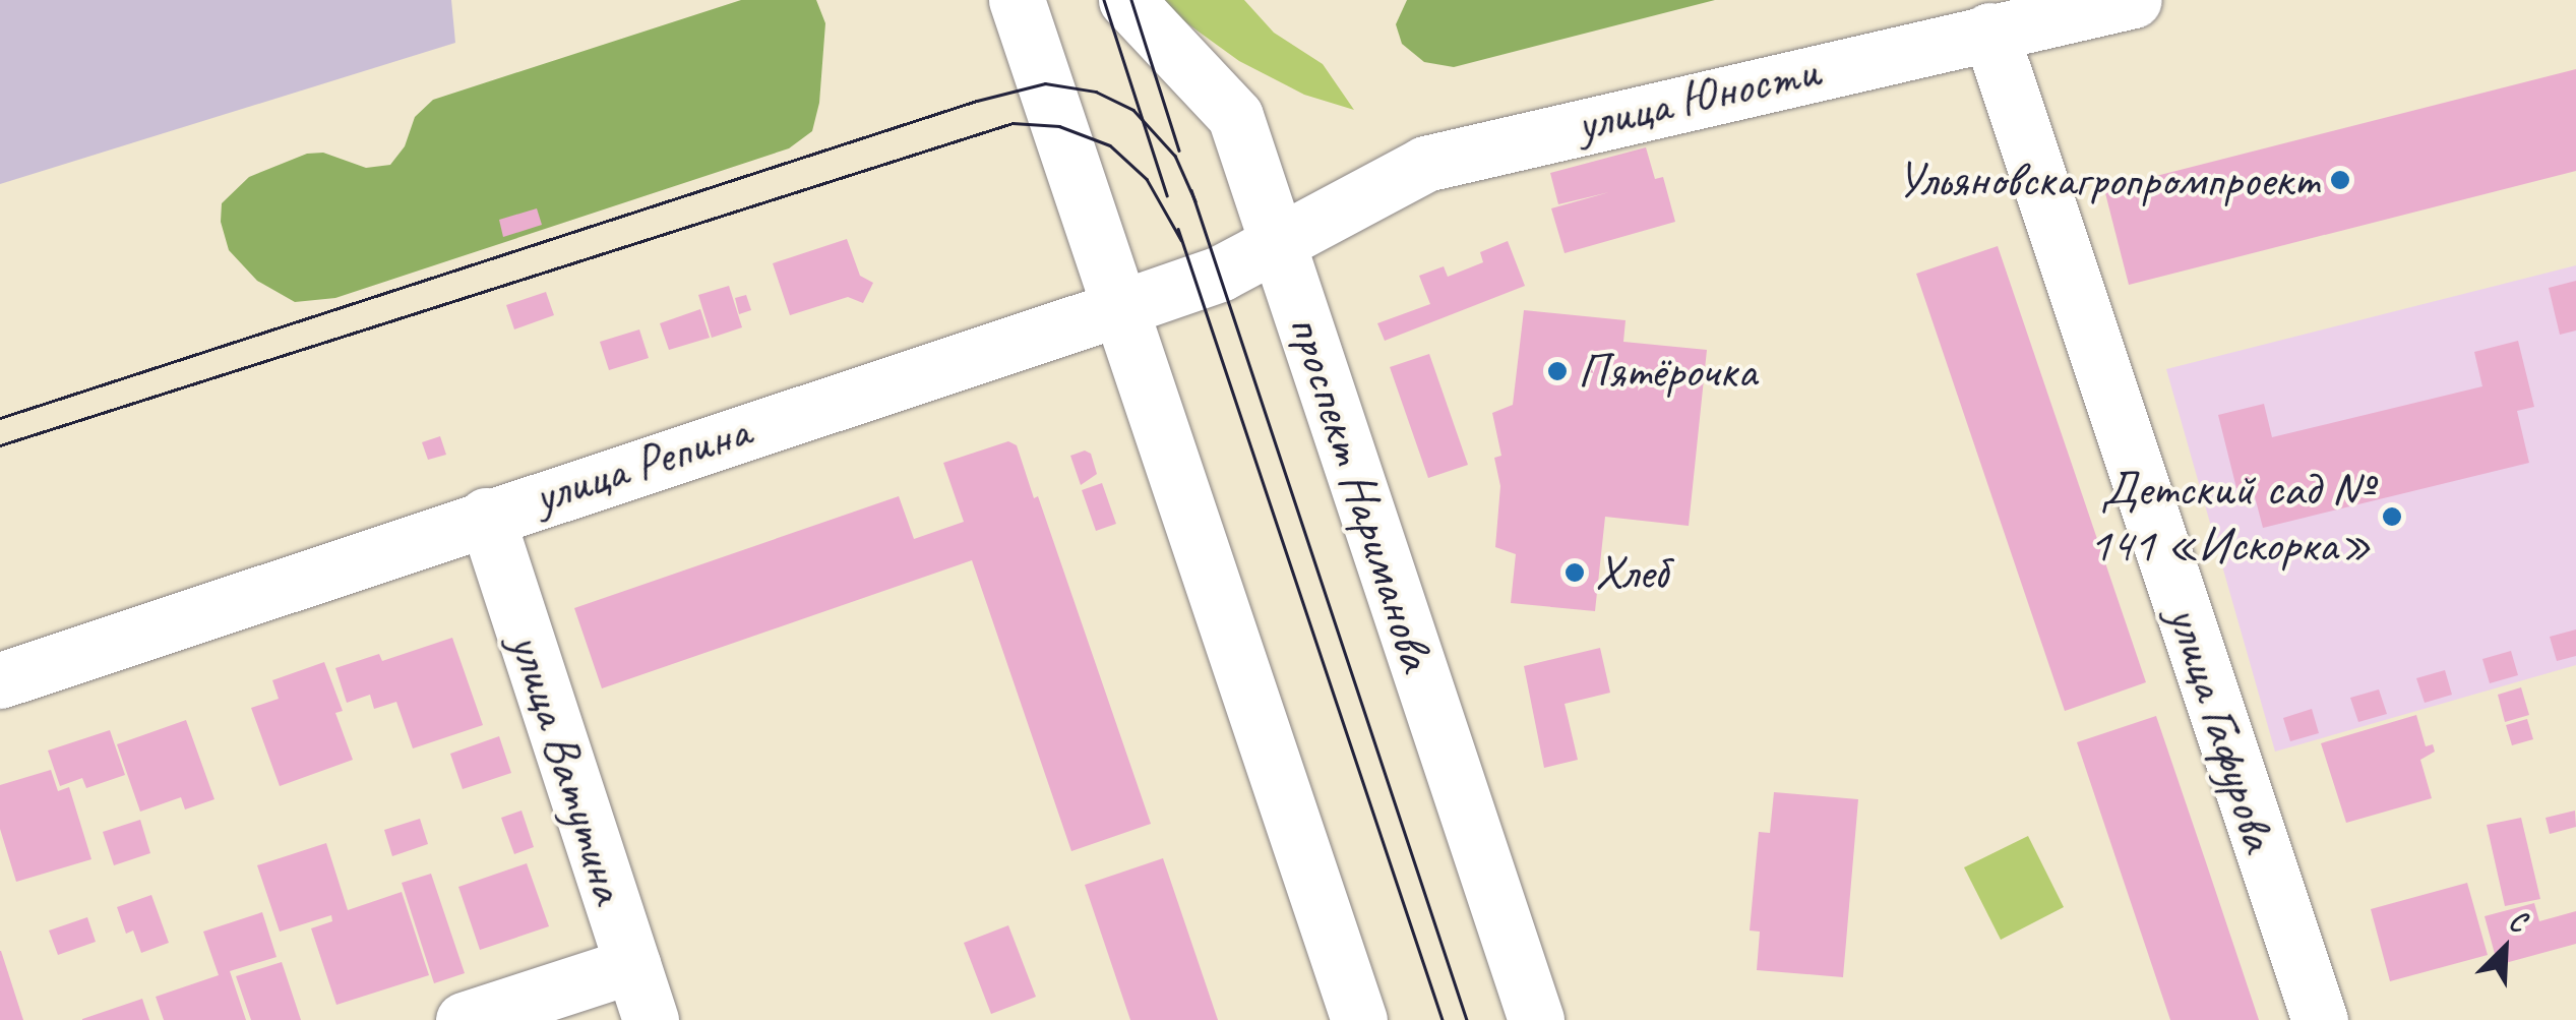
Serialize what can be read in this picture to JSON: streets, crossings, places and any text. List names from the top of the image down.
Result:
{
  "streets": {
    "main road": [
      "улица Юности",
      "улица Репина",
      "проспект Нариманова",
      "улица Гафурова",
      "улица Ватутина"
    ]
  },
  "crossings": [
    ["улица Юности", "улица Репина"],
    ["улица Юности", "проспект Нариманова"],
    ["улица Юности", "улица Гафурова"],
    ["улица Репина", "проспект Нариманова"],
    ["улица Репина", "улица Ватутина"]
  ],
  "places": [
    "Ульяновскагропромпроект",
    "Пятёрочка",
    "Детский сад № 141 «Искорка»",
    "Хлеб"
  ],
  "north": "top right"
}
